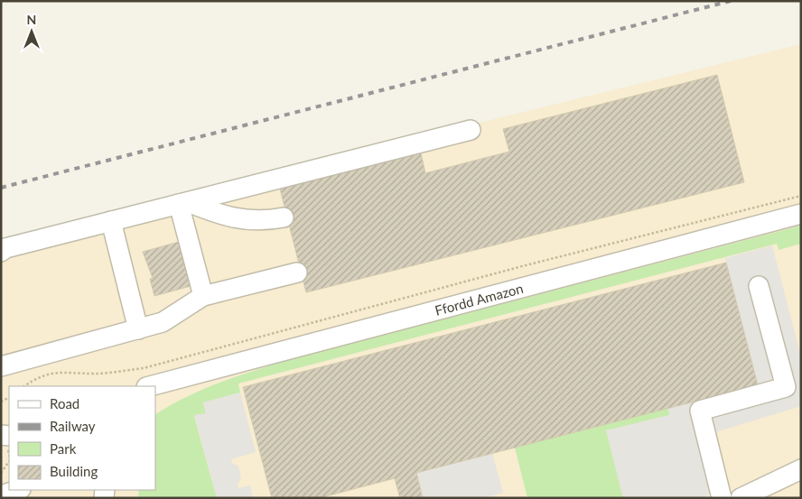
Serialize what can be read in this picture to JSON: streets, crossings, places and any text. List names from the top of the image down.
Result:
{
  "streets": {
    "street": ["Ffordd Amazon"]
  },
  "legend": [
    "Road",
    "Railway",
    "Park",
    "Building"
  ],
  "north": "top"
}
